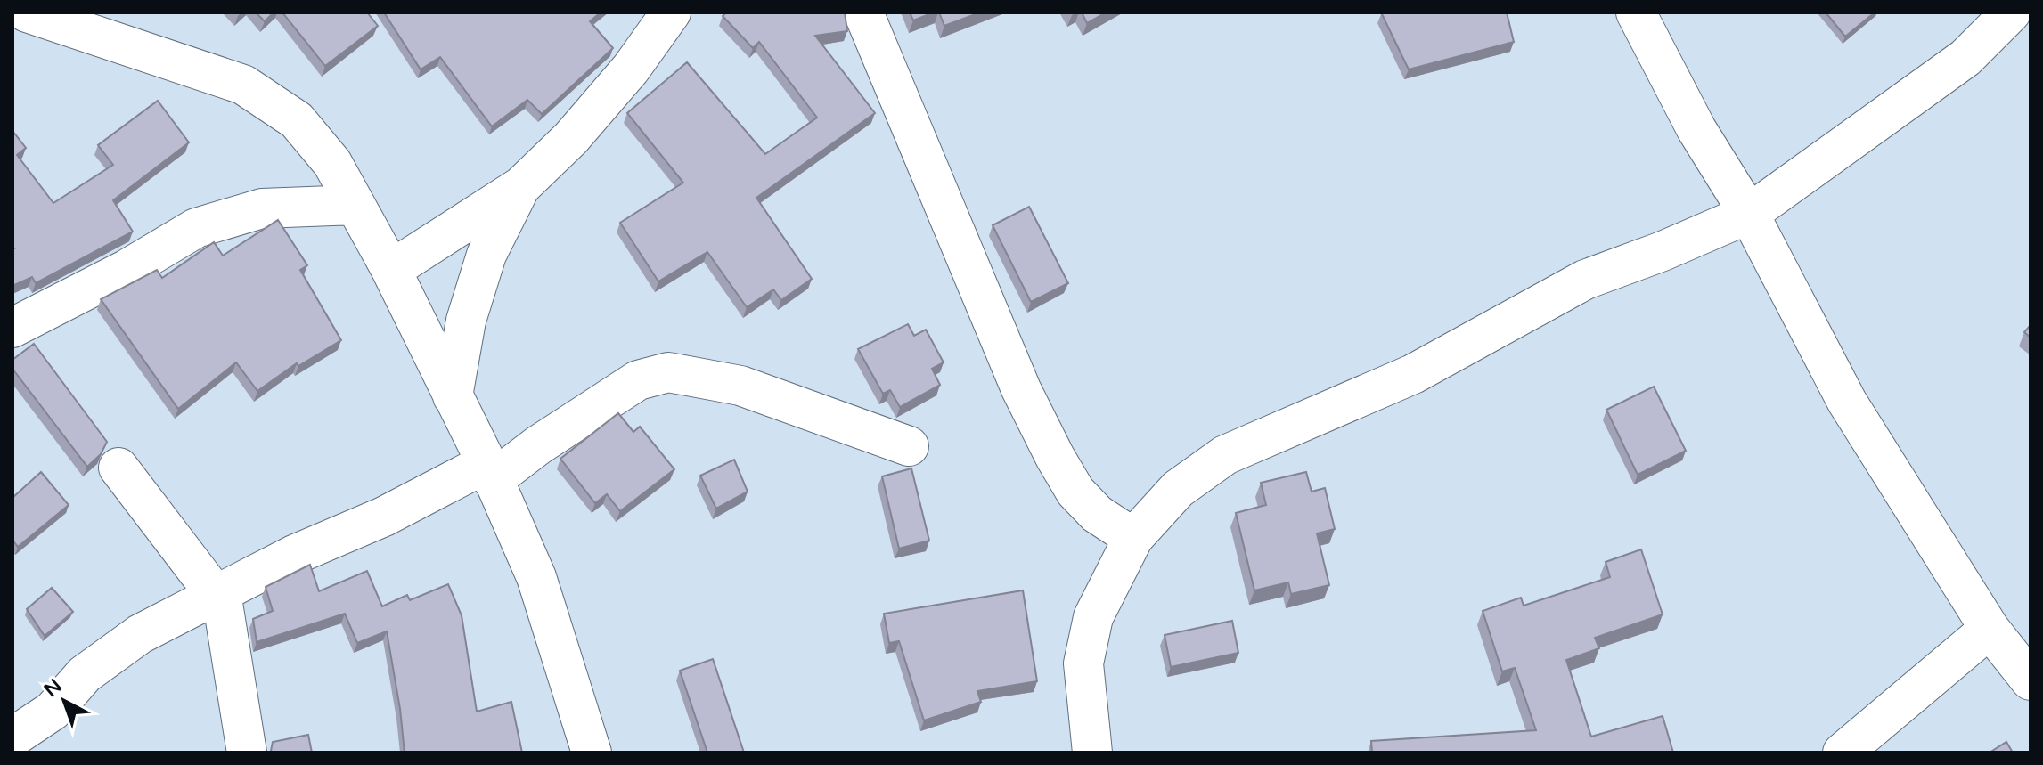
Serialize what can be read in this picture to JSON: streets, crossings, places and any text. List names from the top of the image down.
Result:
{
  "north": "top left"
}
